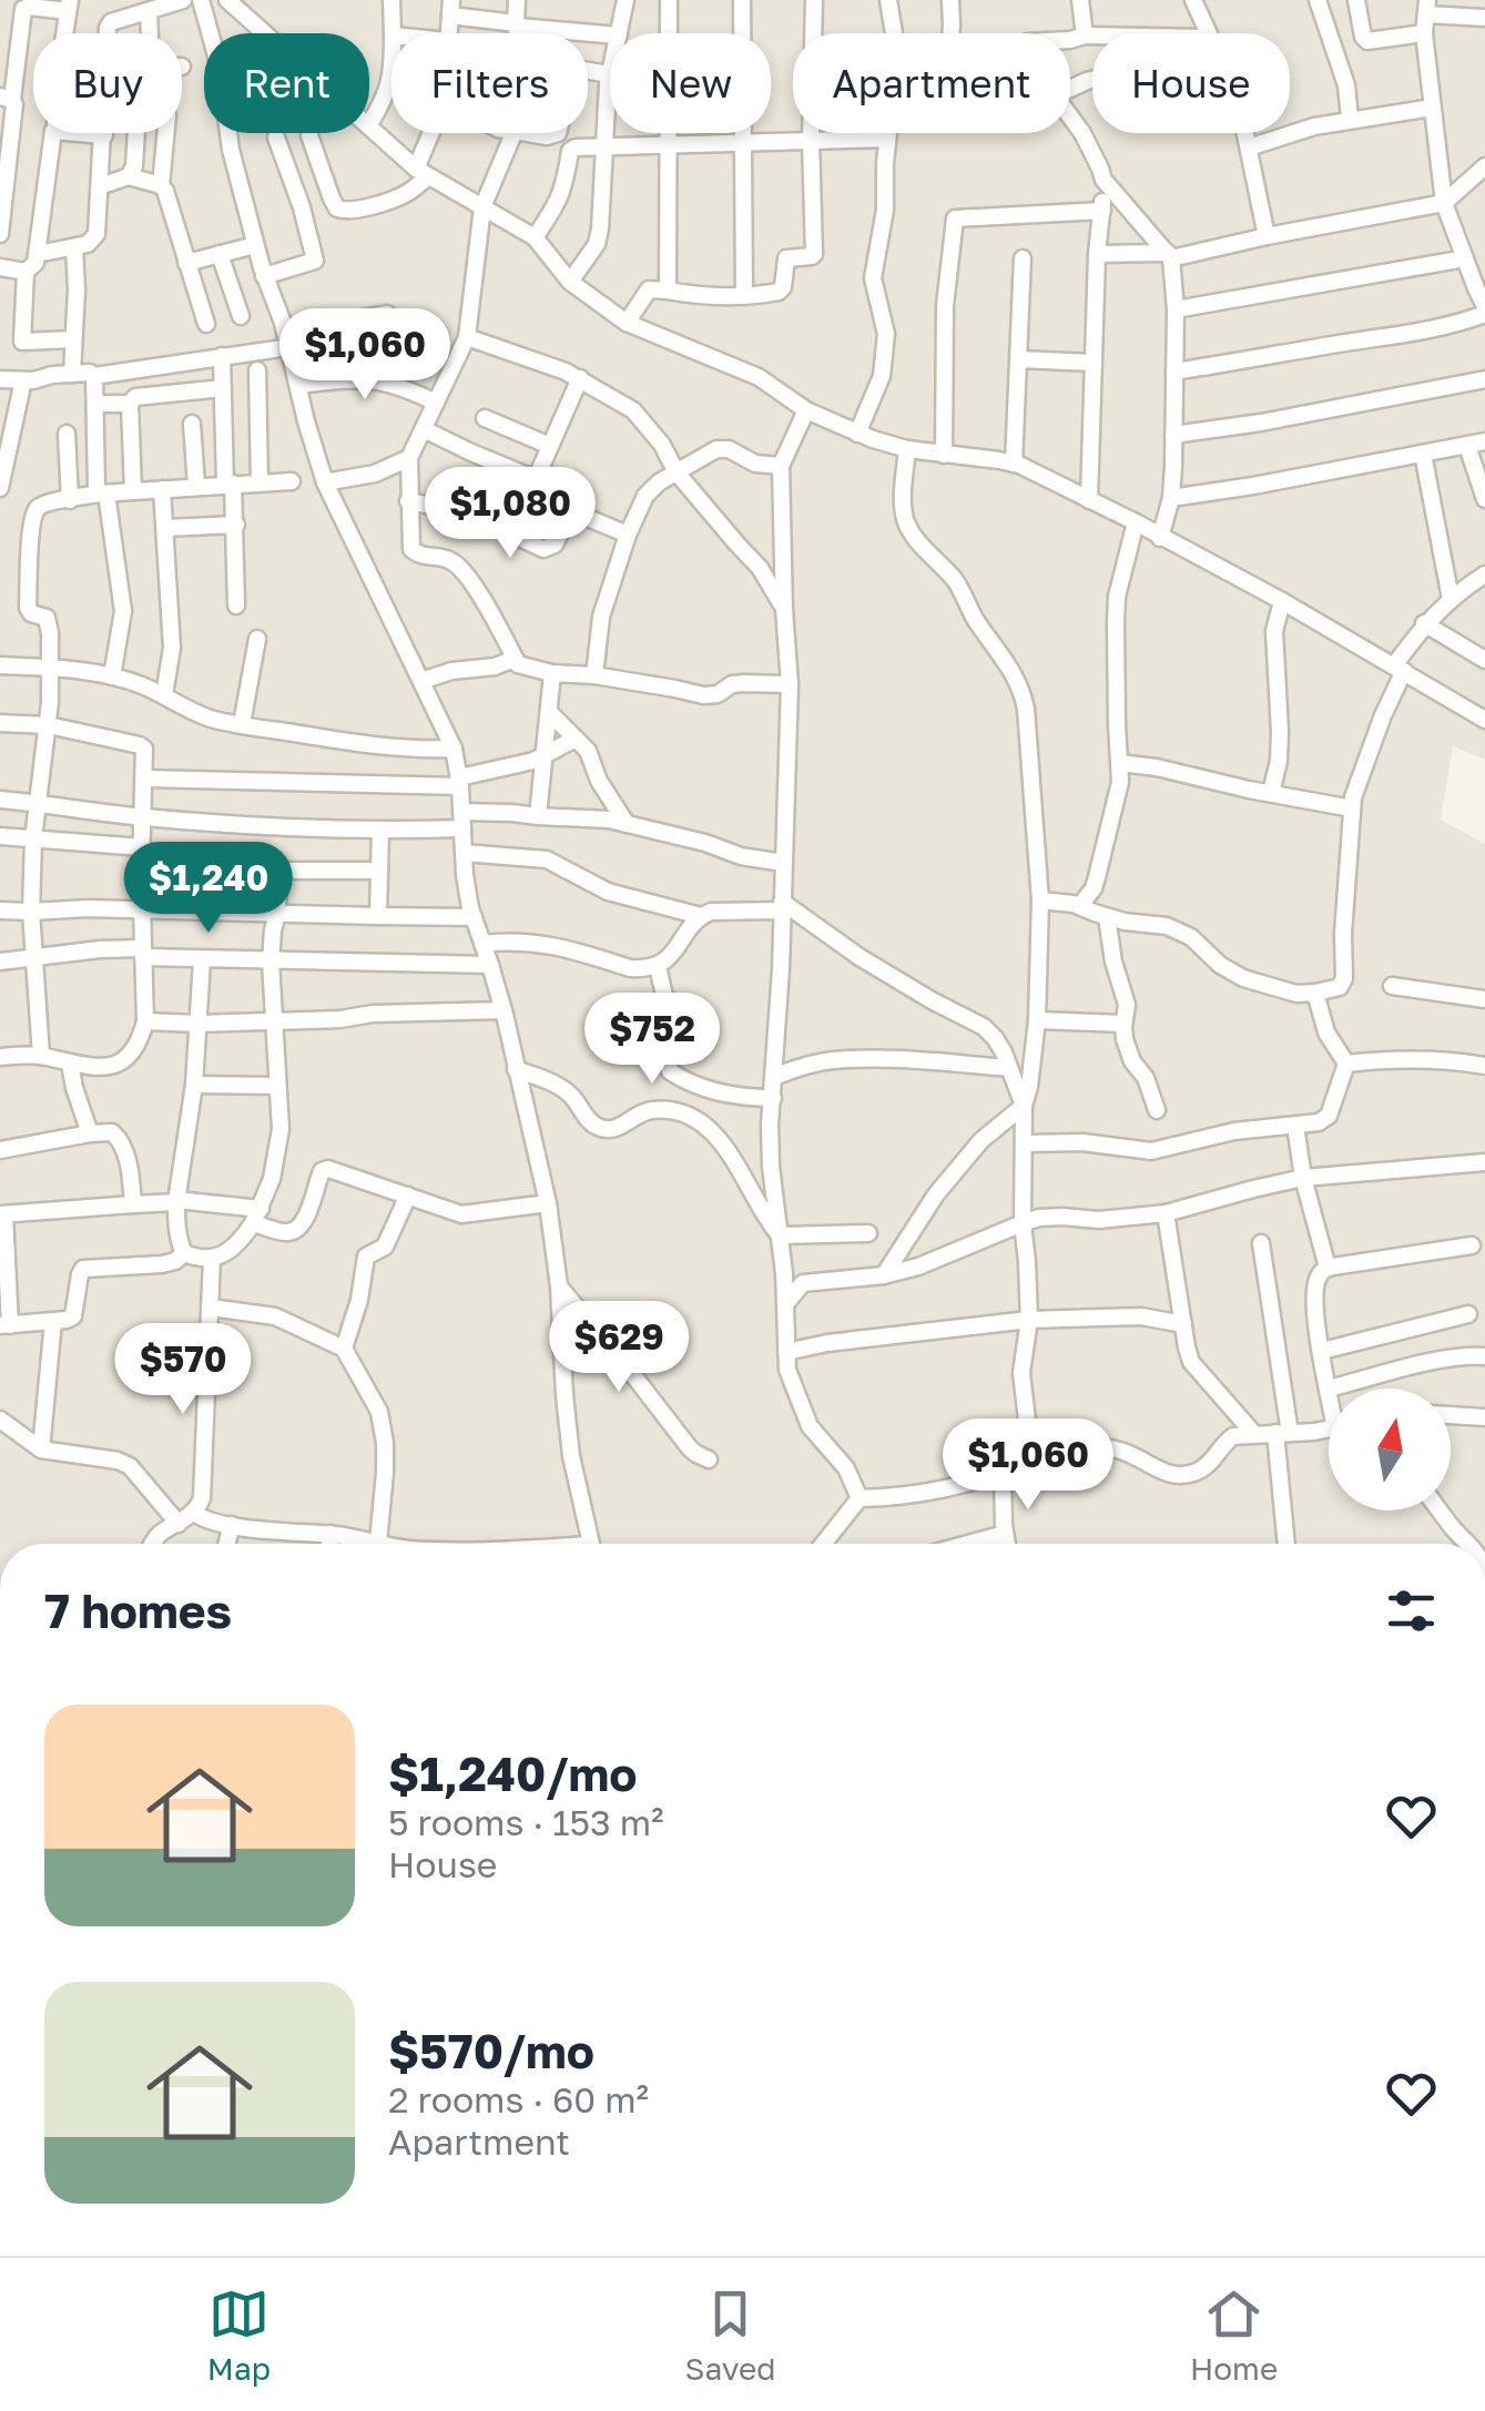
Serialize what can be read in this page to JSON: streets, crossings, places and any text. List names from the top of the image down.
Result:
{
  "north": "top",
  "page": {
    "chip": [
      "Buy",
      "Rent",
      "Filters",
      "New",
      "Apartment",
      "House"
    ],
    "price": [
      "$1,060",
      "$1,080",
      "$1,240",
      "$752",
      "$629",
      "$570",
      "$1,060"
    ],
    "heading": "7 homes",
    "list": [
      {
        "name": "$1,240/mo",
        "note": "5 rooms · 153 m² · House"
      },
      {
        "name": "$570/mo",
        "note": "2 rooms · 60 m² · Apartment"
      }
    ],
    "tabs": ["Map", "Saved", "Home"]
  }
}
